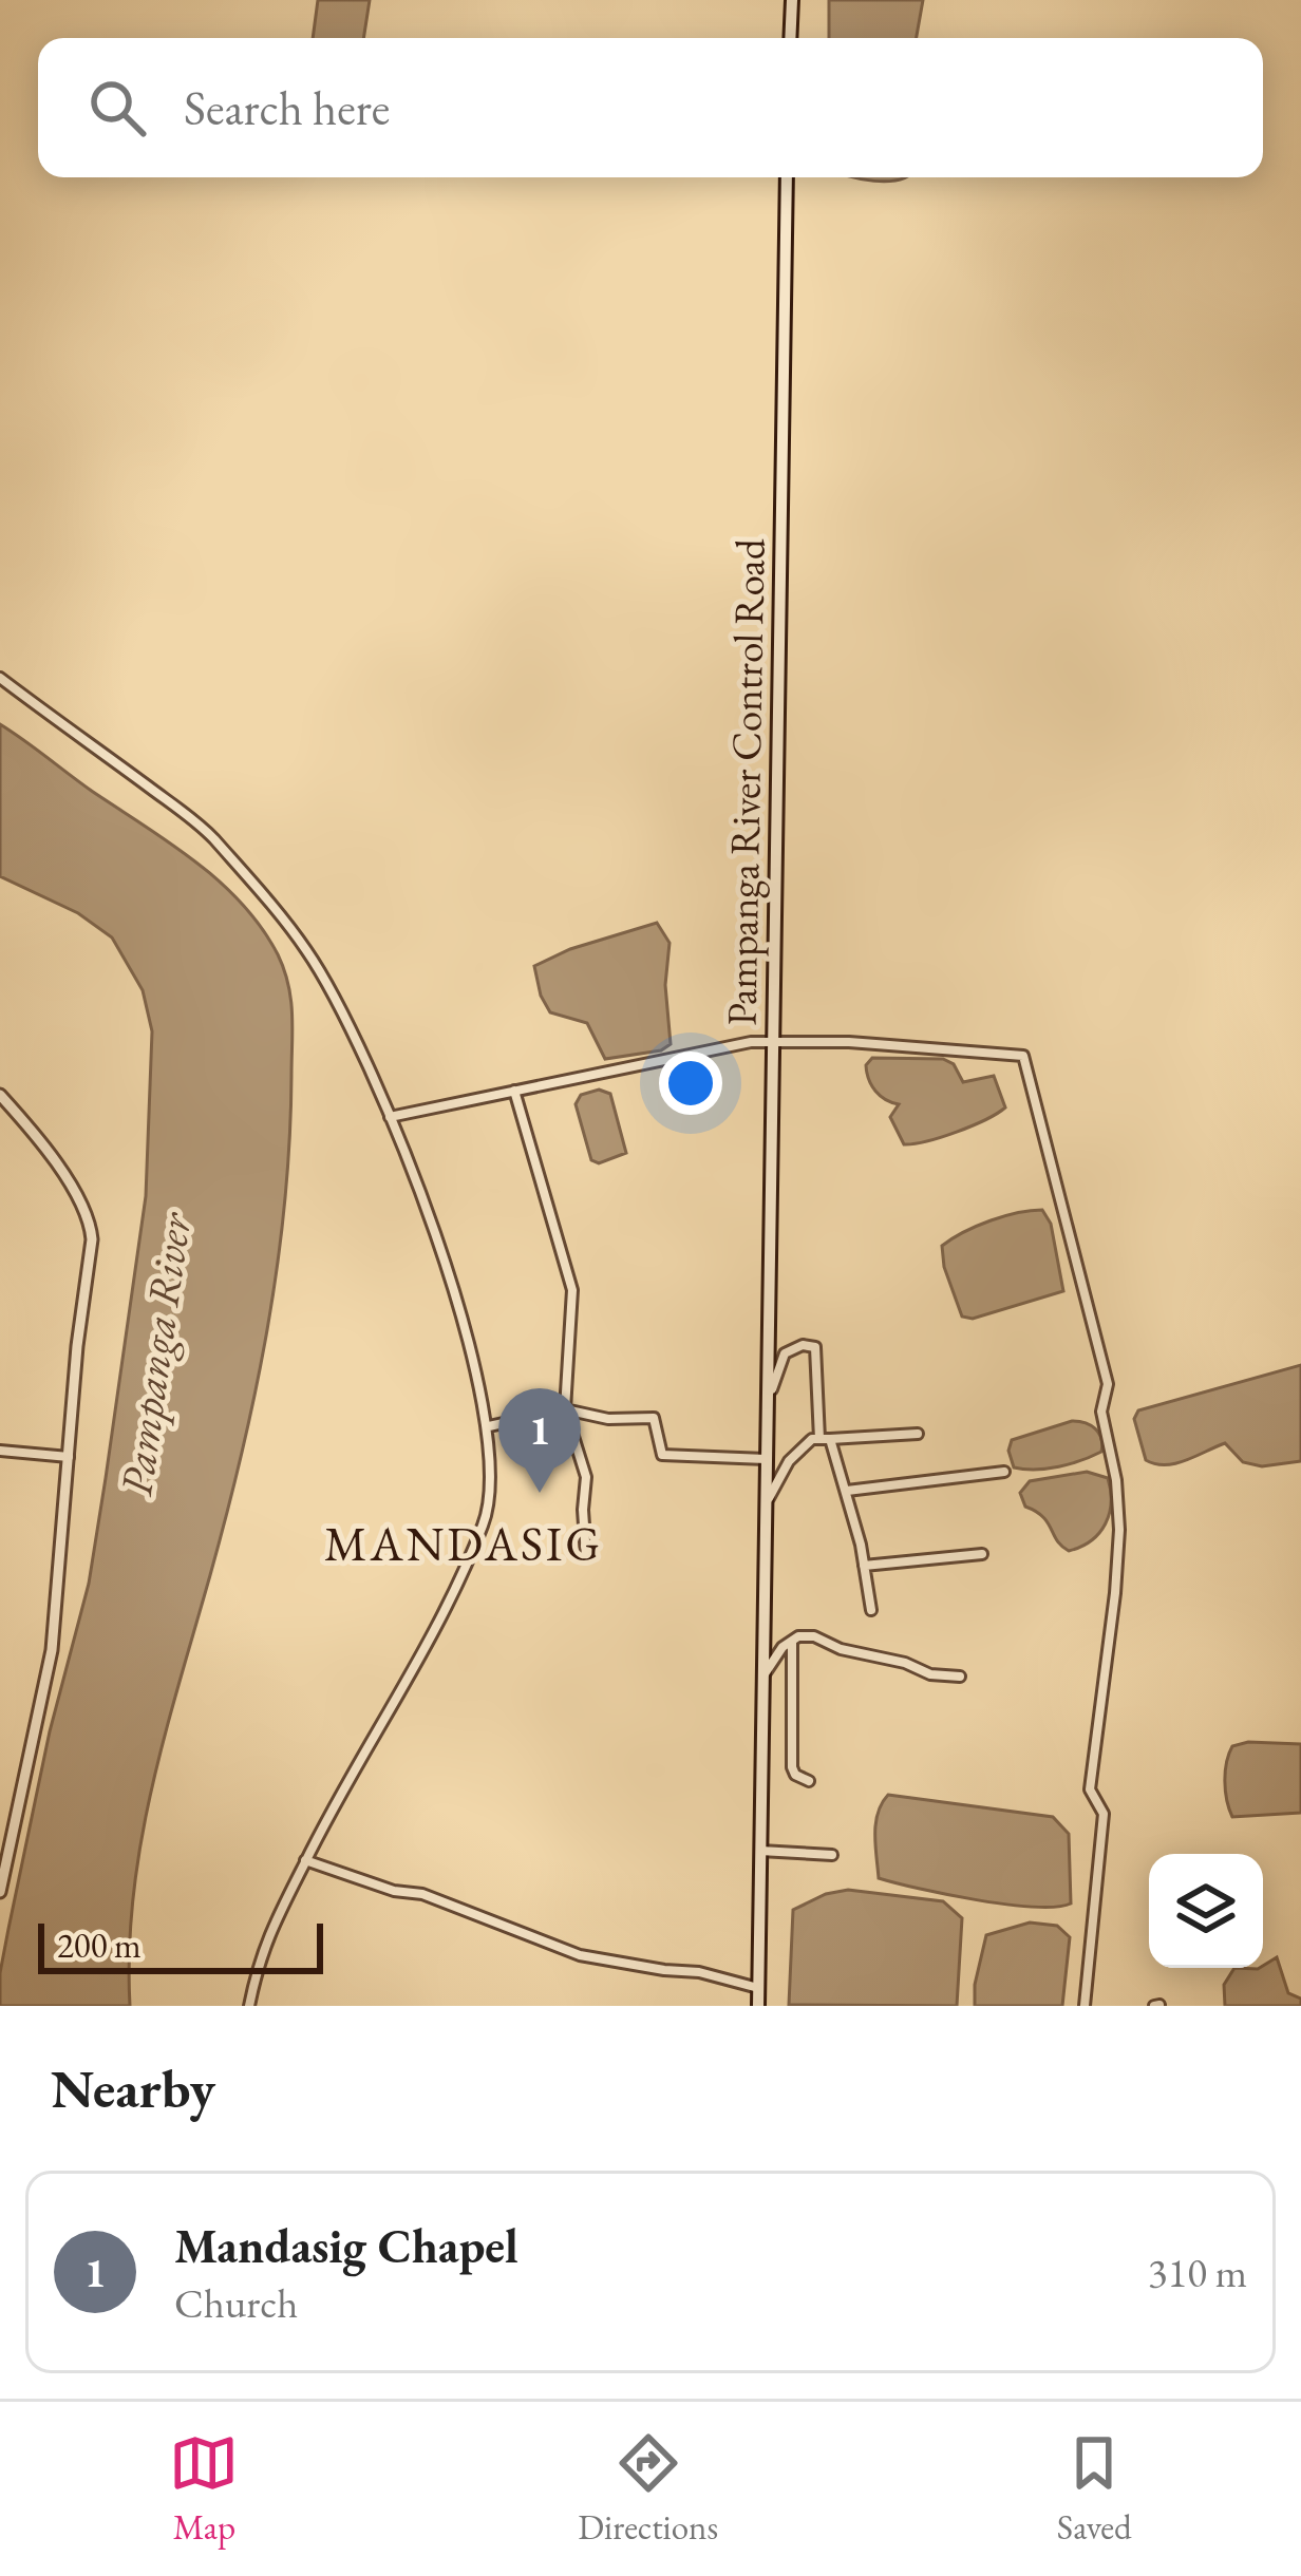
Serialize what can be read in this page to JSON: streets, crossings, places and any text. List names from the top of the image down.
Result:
{
  "streets": {
    "main road": ["Pampanga River Control Road"]
  },
  "districts": ["MANDASIG"],
  "water": ["Pampanga River"],
  "scale_bar": "200 m",
  "page": {
    "search": "Search here",
    "pins": "1",
    "scale": "200 m",
    "heading": "Nearby",
    "list": [
      {
        "mark": "1",
        "name": "Mandasig Chapel",
        "note": "Church",
        "value": "310 m"
      }
    ],
    "nav": ["Map", "Directions", "Saved"]
  }
}
